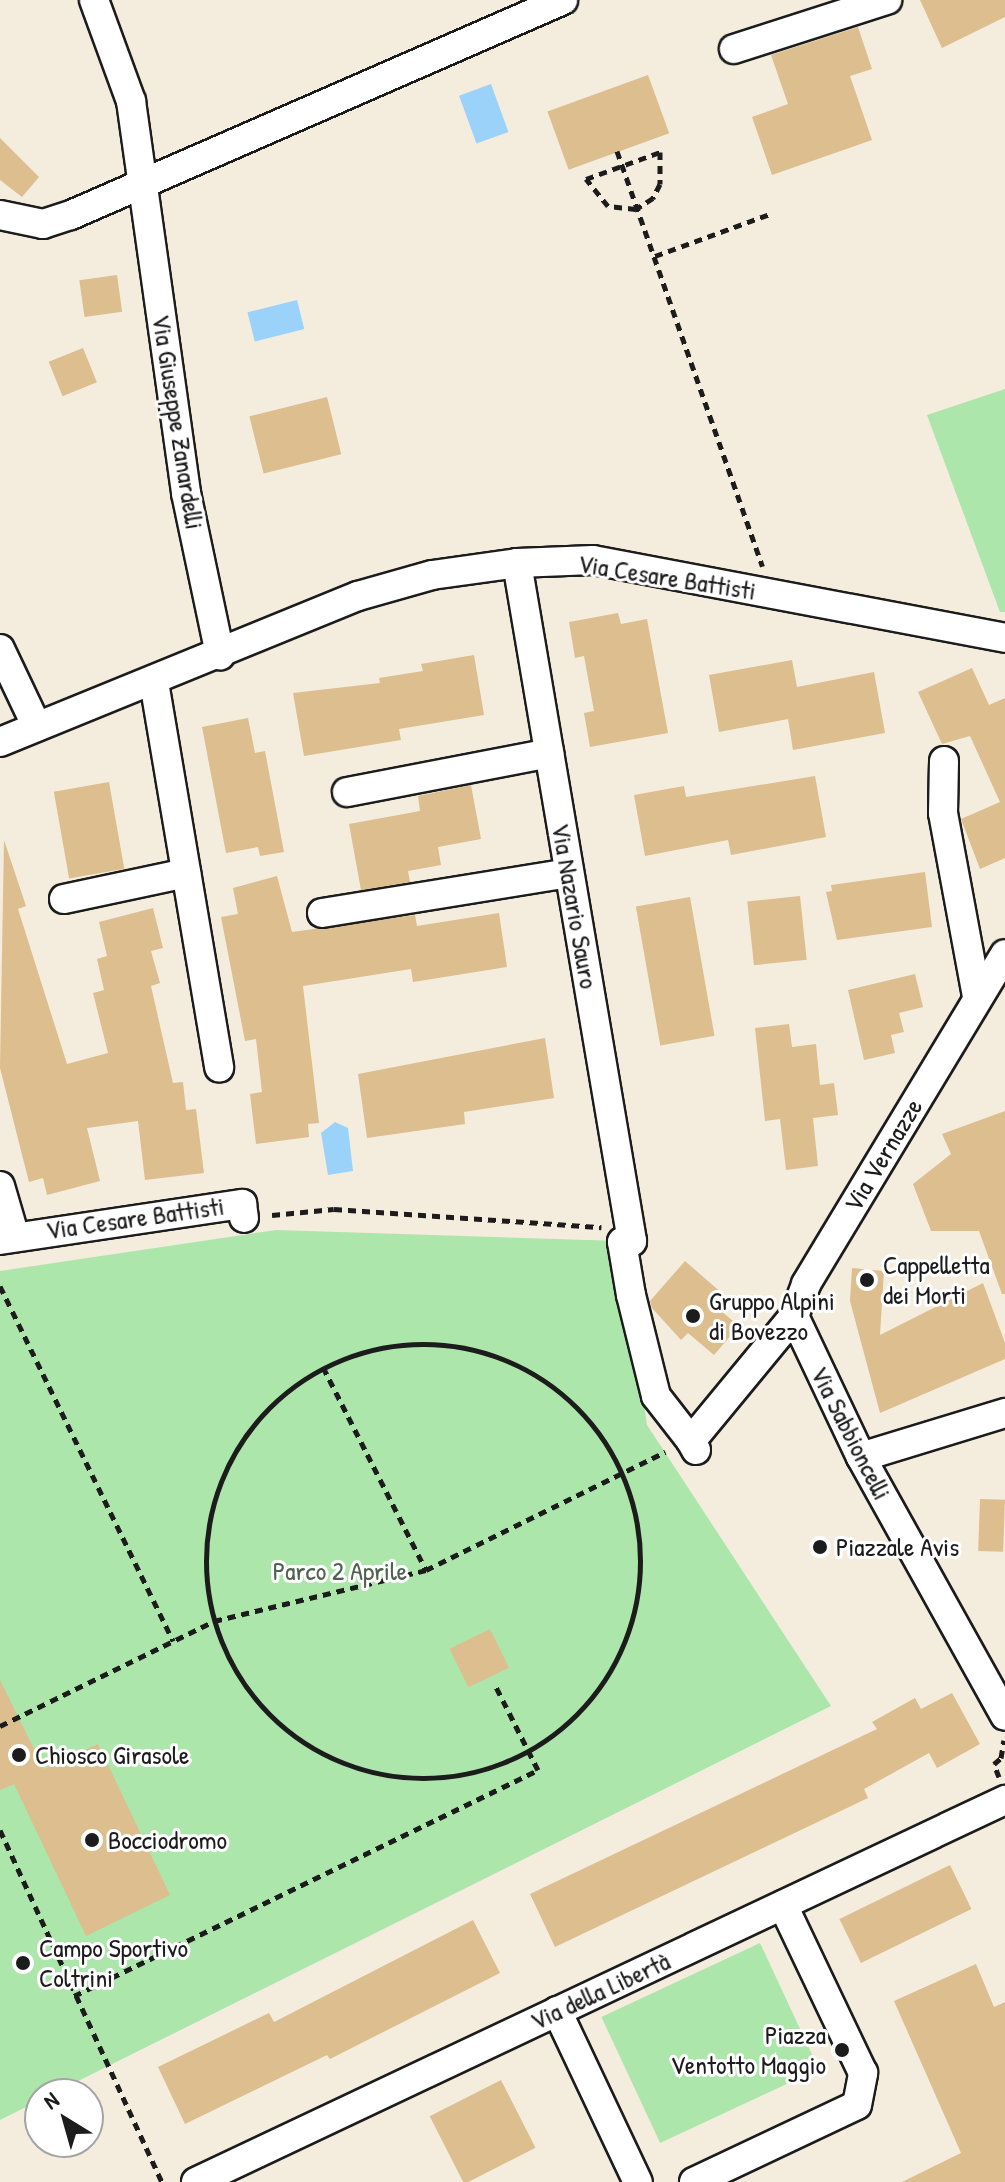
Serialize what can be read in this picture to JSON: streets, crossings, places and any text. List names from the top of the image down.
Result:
{
  "streets": {
    "street": [
      "Via Giuseppe Zanardelli",
      "Via Cesare Battisti",
      "Via Nazario Sauro",
      "Via Vernazze",
      "Via Sabbioncelli",
      "Via della Libertà"
    ]
  },
  "crossings": [
    ["Via Giuseppe Zanardelli", "Via Cesare Battisti"],
    ["Via Cesare Battisti", "Via Nazario Sauro"],
    ["Via Nazario Sauro", "Via Vernazze"],
    ["Via Vernazze", "Via Sabbioncelli"]
  ],
  "parks": ["Parco 2 Aprile"],
  "places": [
    "Cappelletta dei Morti",
    "Gruppo Alpini di Bovezzo",
    "Piazzale Avis",
    "Chiosco Girasole",
    "Bocciodromo",
    "Campo Sportivo Coltrini",
    "Piazza Ventotto Maggio"
  ],
  "north": "top left"
}
